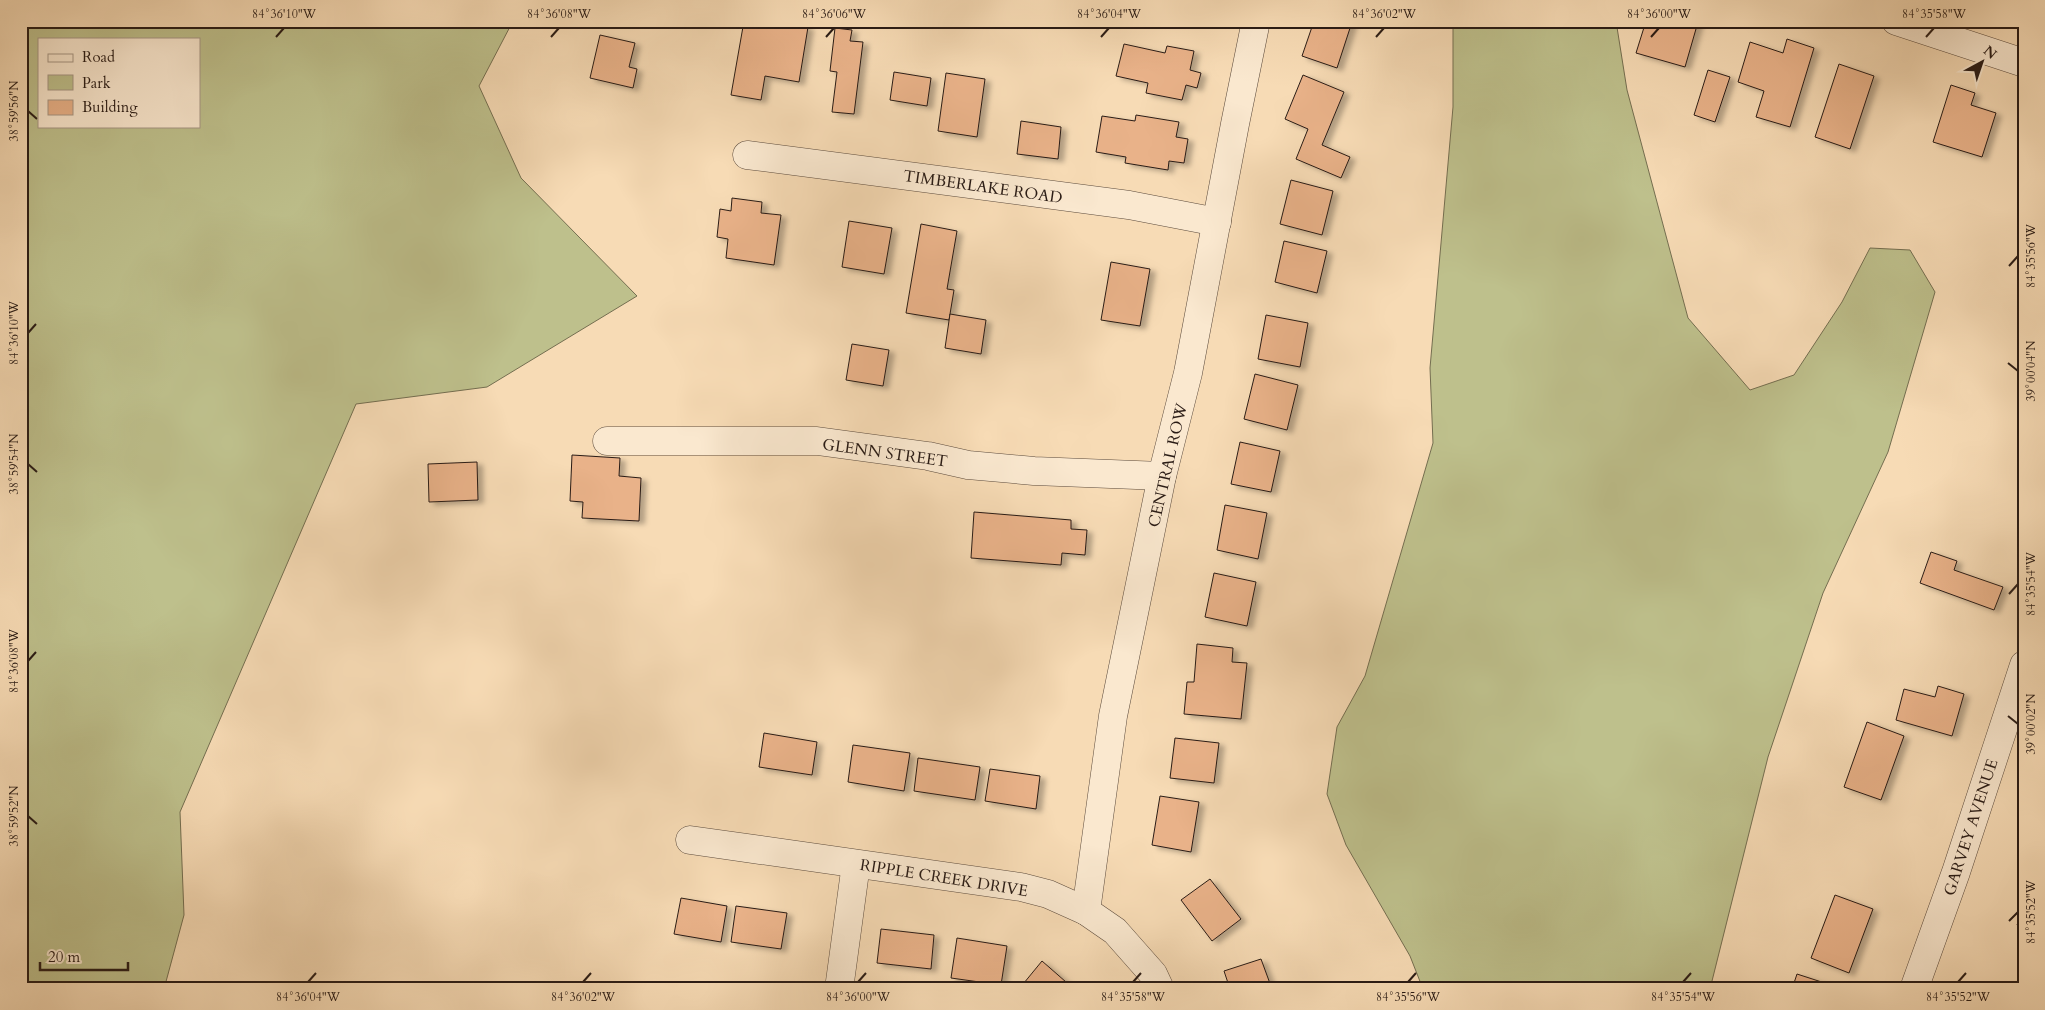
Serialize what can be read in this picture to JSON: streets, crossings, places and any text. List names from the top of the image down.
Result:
{
  "streets": {
    "street": [
      "TIMBERLAKE ROAD",
      "GLENN STREET",
      "CENTRAL ROW",
      "GARVEY AVENUE",
      "RIPPLE CREEK DRIVE"
    ]
  },
  "crossings": [
    ["TIMBERLAKE ROAD", "CENTRAL ROW"],
    ["GLENN STREET", "CENTRAL ROW"],
    ["CENTRAL ROW", "RIPPLE CREEK DRIVE"]
  ],
  "legend": ["Road", "Park", "Building"],
  "scale_bar": "20 m",
  "north": "top right",
  "coordinates": [
    "84°36'10\"W",
    "84°36'08\"W",
    "84°36'06\"W",
    "84°36'04\"W",
    "84°36'02\"W",
    "84°36'00\"W",
    "84°35'58\"W",
    "38°59'56\"N",
    "84°35'56\"W",
    "39°00'04\"N",
    "38°59'54\"N",
    "84°35'54\"W",
    "39°00'02\"N",
    "38°59'52\"N",
    "84°35'52\"W"
  ]
}
